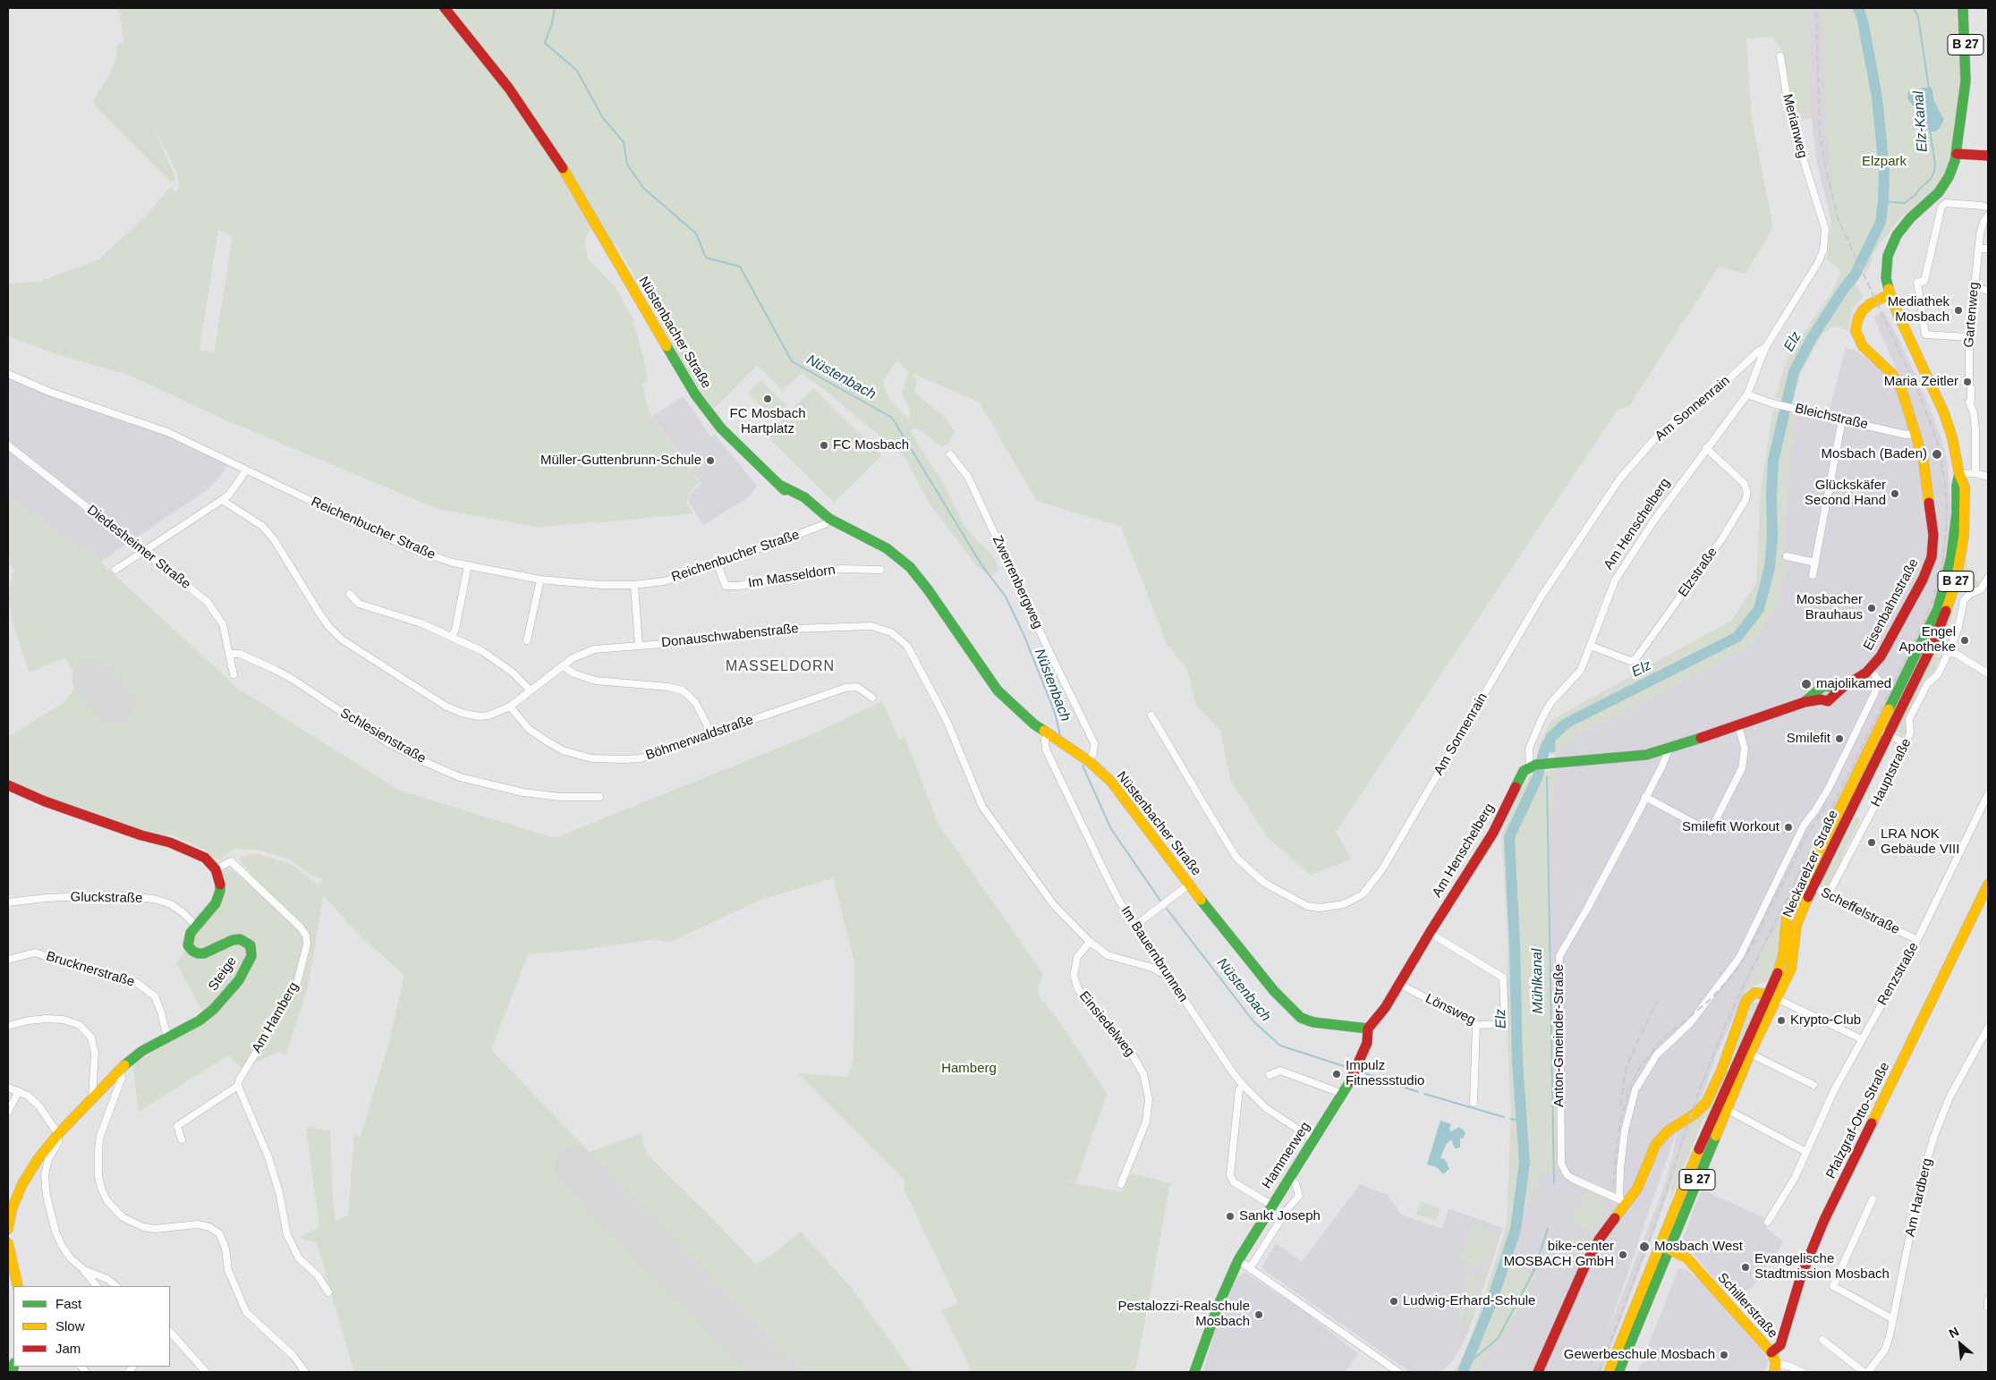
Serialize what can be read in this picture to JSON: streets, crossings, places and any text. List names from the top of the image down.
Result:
{
  "streets": {
    "main road": [
      "B 27",
      "Nüstenbacher Straße",
      "Am Henschelberg",
      "Eisenbahnstraße",
      "Steige",
      "Pfalzgraf-Otto-Straße",
      "Hammerweg",
      "Schillerstraße"
    ],
    "street": [
      "Merianweg",
      "Gartenweg",
      "Am Sonnenrain",
      "Bleichstraße",
      "Reichenbucher Straße",
      "Diedesheimer Straße",
      "Elzstraße",
      "Im Masseldorn",
      "Zwerrenbergweg",
      "Donauschwabenstraße",
      "Schlesienstraße",
      "Böhmerwaldstraße",
      "Hauptstraße",
      "Gluckstraße",
      "Scheffelstraße",
      "Im Bauernbrunnen",
      "Brucknerstraße",
      "Renzstraße",
      "Lönsweg",
      "Am Hamberg",
      "Einsiedelweg",
      "Anton-Gmeinder-Straße",
      "Am Hardberg"
    ]
  },
  "crossings": [
    ["B 27", "Eisenbahnstraße"],
    ["B 27", "Scheffelstraße"],
    ["B 27", "Schillerstraße"],
    ["Merianweg", "Am Henschelberg"],
    ["Nüstenbacher Straße", "Am Henschelberg"],
    ["Nüstenbacher Straße", "Reichenbucher Straße"],
    ["Nüstenbacher Straße", "Zwerrenbergweg"],
    ["Nüstenbacher Straße", "Im Bauernbrunnen"],
    ["Nüstenbacher Straße", "Hammerweg"],
    ["Am Sonnenrain", "Am Henschelberg"],
    ["Bleichstraße", "Am Henschelberg"],
    ["Bleichstraße", "Eisenbahnstraße"],
    ["Am Henschelberg", "Elzstraße"],
    ["Am Henschelberg", "Lönsweg"],
    ["Am Henschelberg", "Hammerweg"],
    ["Reichenbucher Straße", "Im Masseldorn"],
    ["Diedesheimer Straße", "Schlesienstraße"],
    ["Donauschwabenstraße", "Böhmerwaldstraße"],
    ["Donauschwabenstraße", "Im Bauernbrunnen"],
    ["Donauschwabenstraße", "Einsiedelweg"],
    ["Hauptstraße", "Scheffelstraße"],
    ["Gluckstraße", "Steige"],
    ["Scheffelstraße", "Renzstraße"],
    ["Im Bauernbrunnen", "Hammerweg"],
    ["Brucknerstraße", "Steige"],
    ["Steige", "Am Hamberg"],
    ["Pfalzgraf-Otto-Straße", "Schillerstraße"]
  ],
  "districts": ["MASSELDORN"],
  "water": [
    "Elz-Kanal",
    "Elz",
    "Nüstenbach",
    "Mühlkanal"
  ],
  "parks": ["Elzpark", "Hamberg"],
  "places": [
    "Mediathek Mosbach",
    "Maria Zeitler",
    "FC Mosbach Hartplatz",
    "FC Mosbach",
    "Mosbach (Baden)",
    "Müller-Guttenbrunn-Schule",
    "Glückskäfer Second Hand",
    "Mosbacher Brauhaus",
    "Engel Apotheke",
    "majolikamed",
    "Smilefit",
    "Smilefit Workout",
    "LRA NOK Gebäude VIII",
    "Krypto-Club",
    "Impulz Fitnessstudio",
    "Sankt Joseph",
    "Mosbach West",
    "bike-center MOSBACH GmbH",
    "Evangelische Stadtmission Mosbach",
    "Ludwig-Erhard-Schule",
    "Pestalozzi-Realschule Mosbach",
    "Gewerbeschule Mosbach"
  ],
  "legend": ["Fast", "Slow", "Jam"],
  "north": "top left"
}
